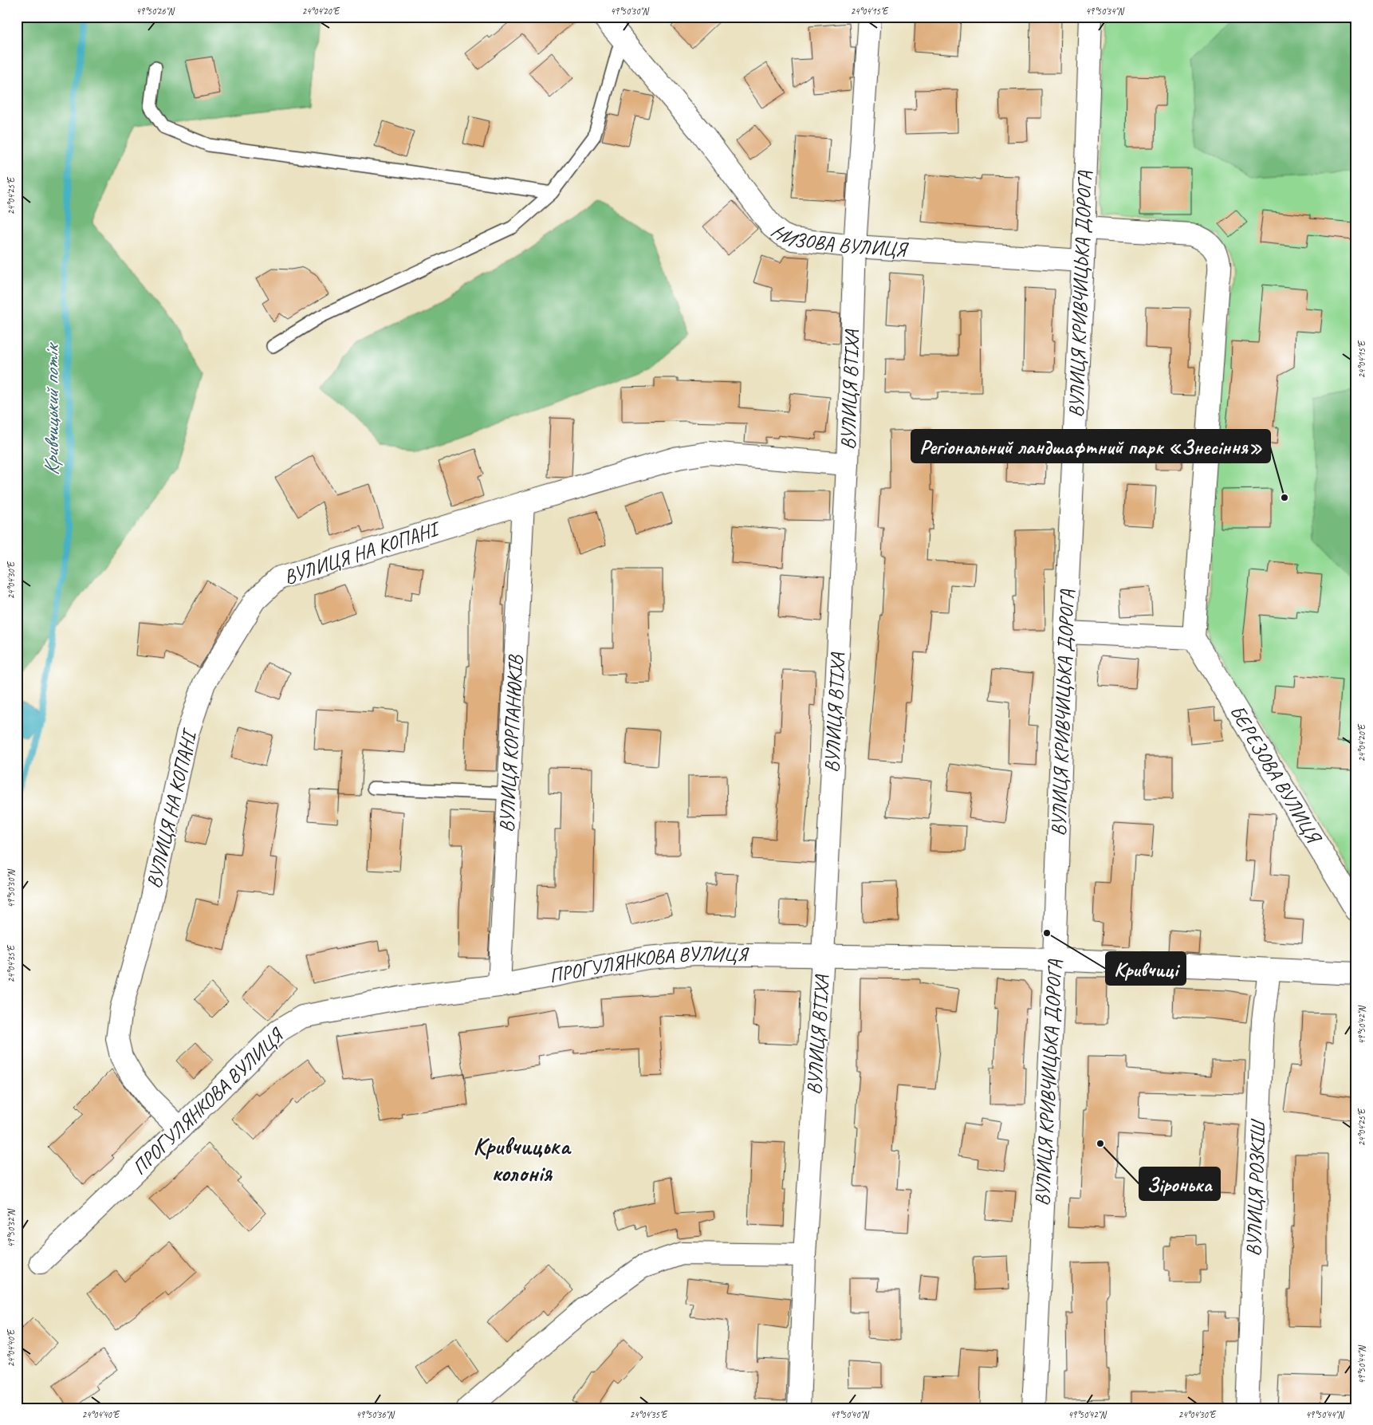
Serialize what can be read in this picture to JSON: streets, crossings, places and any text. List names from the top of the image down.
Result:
{
  "streets": {
    "street": [
      "НИЗОВА ВУЛИЦЯ",
      "ВУЛИЦЯ КРИВЧИЦЬКА ДОРОГА",
      "ВУЛИЦЯ ВТІХА",
      "ВУЛИЦЯ НА КОПАНІ",
      "ВУЛИЦЯ КОРПАНЮКІВ",
      "БЕРЕЗОВА ВУЛИЦЯ",
      "ПРОГУЛЯНКОВА ВУЛИЦЯ",
      "ВУЛИЦЯ РОЗКІШ"
    ]
  },
  "crossings": [
    ["НИЗОВА ВУЛИЦЯ", "ВУЛИЦЯ КРИВЧИЦЬКА ДОРОГА"],
    ["НИЗОВА ВУЛИЦЯ", "ВУЛИЦЯ ВТІХА"],
    ["ВУЛИЦЯ КРИВЧИЦЬКА ДОРОГА", "ПРОГУЛЯНКОВА ВУЛИЦЯ"],
    ["ВУЛИЦЯ ВТІХА", "ВУЛИЦЯ НА КОПАНІ"],
    ["ВУЛИЦЯ ВТІХА", "ПРОГУЛЯНКОВА ВУЛИЦЯ"],
    ["ВУЛИЦЯ НА КОПАНІ", "ВУЛИЦЯ КОРПАНЮКІВ"],
    ["ВУЛИЦЯ НА КОПАНІ", "ПРОГУЛЯНКОВА ВУЛИЦЯ"],
    ["ВУЛИЦЯ КОРПАНЮКІВ", "ПРОГУЛЯНКОВА ВУЛИЦЯ"],
    ["ПРОГУЛЯНКОВА ВУЛИЦЯ", "ВУЛИЦЯ РОЗКІШ"]
  ],
  "districts": ["Кривчицька колонія"],
  "water": ["Кривчицький потік"],
  "places": ["Регіональний ландшафтний парк «Знесіння»", "Кривчиці", "Зіронька"],
  "coordinates": [
    "49°50'26\"N",
    "24°04'20\"E",
    "49°50'30\"N",
    "24°04'15\"E",
    "49°50'34\"N",
    "24°04'25\"E",
    "24°04'30\"E",
    "24°04'35\"E",
    "49°50'42\"N",
    "49°50'32\"N",
    "24°04'40\"E",
    "49°50'44\"N",
    "49°50'36\"N",
    "49°50'40\"N"
  ]
}
